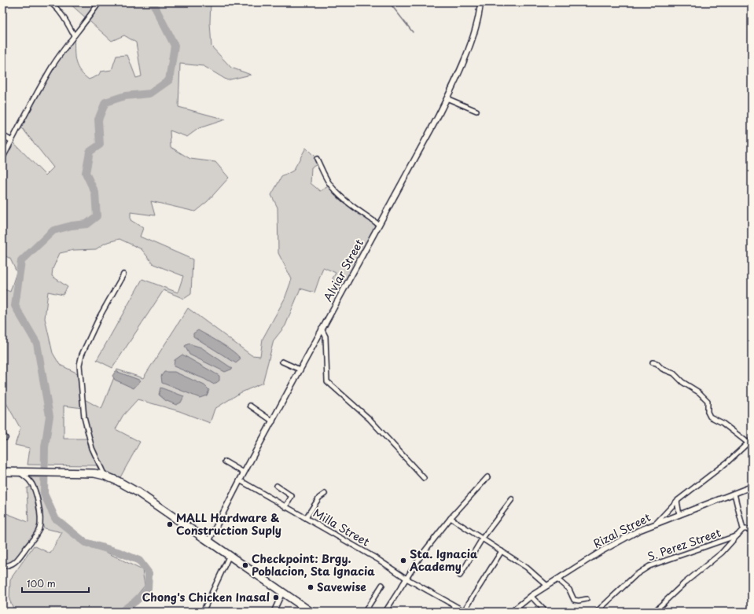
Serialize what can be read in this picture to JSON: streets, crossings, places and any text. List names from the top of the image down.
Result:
{
  "streets": {
    "street": [
      "Alviar Street",
      "Milla Street",
      "Rizal Street",
      "S. Perez Street"
    ]
  },
  "crossings": [
    ["Alviar Street", "Milla Street"]
  ],
  "places": [
    "MALL Hardware & Construction Suply",
    "Sta. Ignacia Academy",
    "Checkpoint: Brgy. Poblacion, Sta Ignacia",
    "Savewise",
    "Chong's Chicken Inasal"
  ],
  "scale_bar": "100 m"
}
